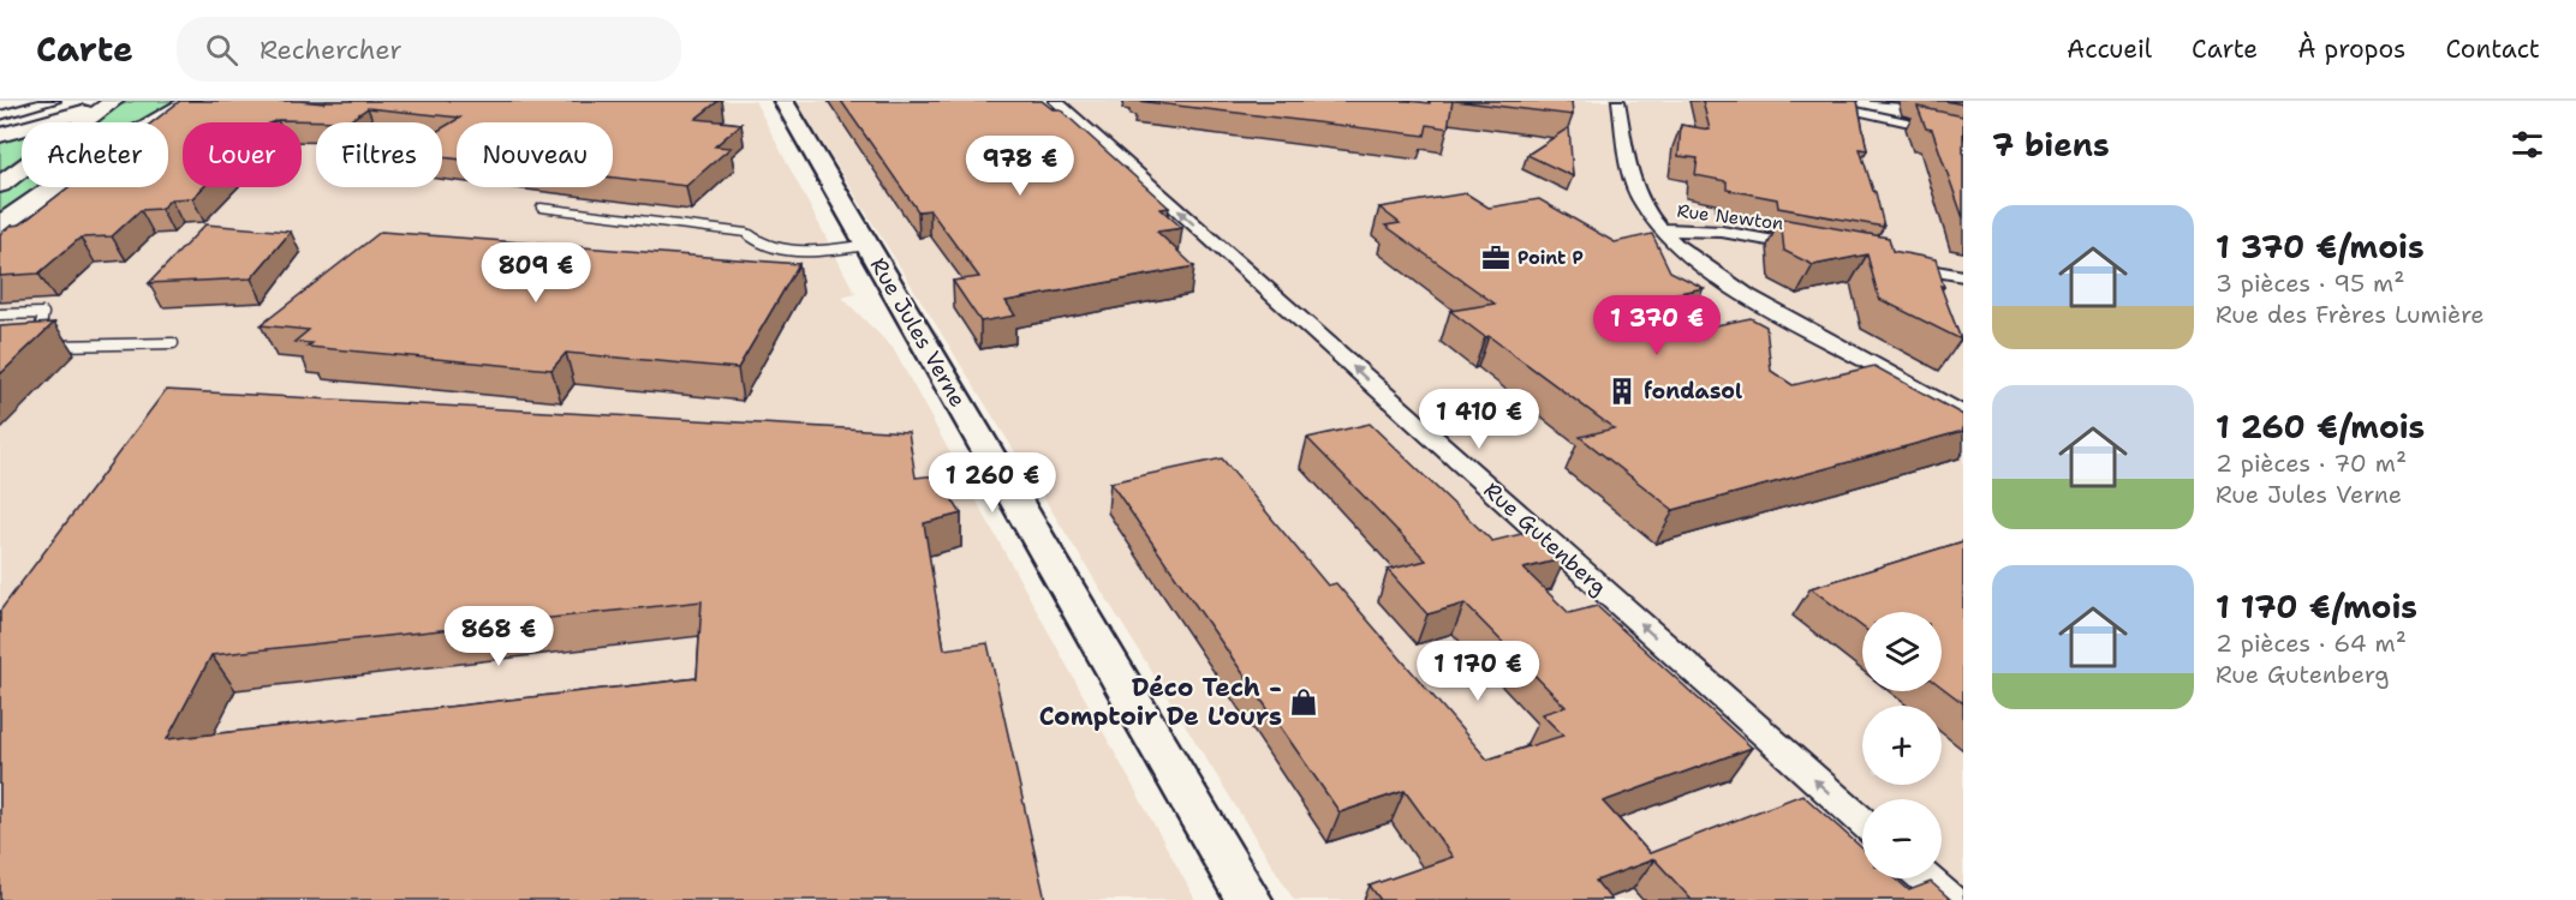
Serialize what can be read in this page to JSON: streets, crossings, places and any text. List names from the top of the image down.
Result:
{
  "streets": {
    "main road": ["Rue Jules Verne"],
    "street": ["Rue Newton", "Rue Gutenberg"]
  },
  "one_way": ["Rue Gutenberg"],
  "places": {
    "office": ["Point P"],
    "building": ["fondasol"],
    "shop": ["Déco Tech - Comptoir De L'ours"]
  },
  "page": {
    "header": "Carte",
    "search": "Rechercher",
    "nav": [
      "Accueil",
      "Carte",
      "À propos",
      "Contact"
    ],
    "heading": "7 biens",
    "chip": [
      "Acheter",
      "Louer",
      "Filtres",
      "Nouveau"
    ],
    "price": [
      "978 €",
      "809 €",
      "1 370 €",
      "1 410 €",
      "1 260 €",
      "868 €",
      "1 170 €"
    ],
    "list": [
      {
        "name": "1 370 €/mois",
        "note": "3 pièces · 95 m² · Rue des Frères Lumière"
      },
      {
        "name": "1 260 €/mois",
        "note": "2 pièces · 70 m² · Rue Jules Verne"
      },
      {
        "name": "1 170 €/mois",
        "note": "2 pièces · 64 m² · Rue Gutenberg"
      }
    ],
    "map_buttons": ["+", "−"]
  }
}
